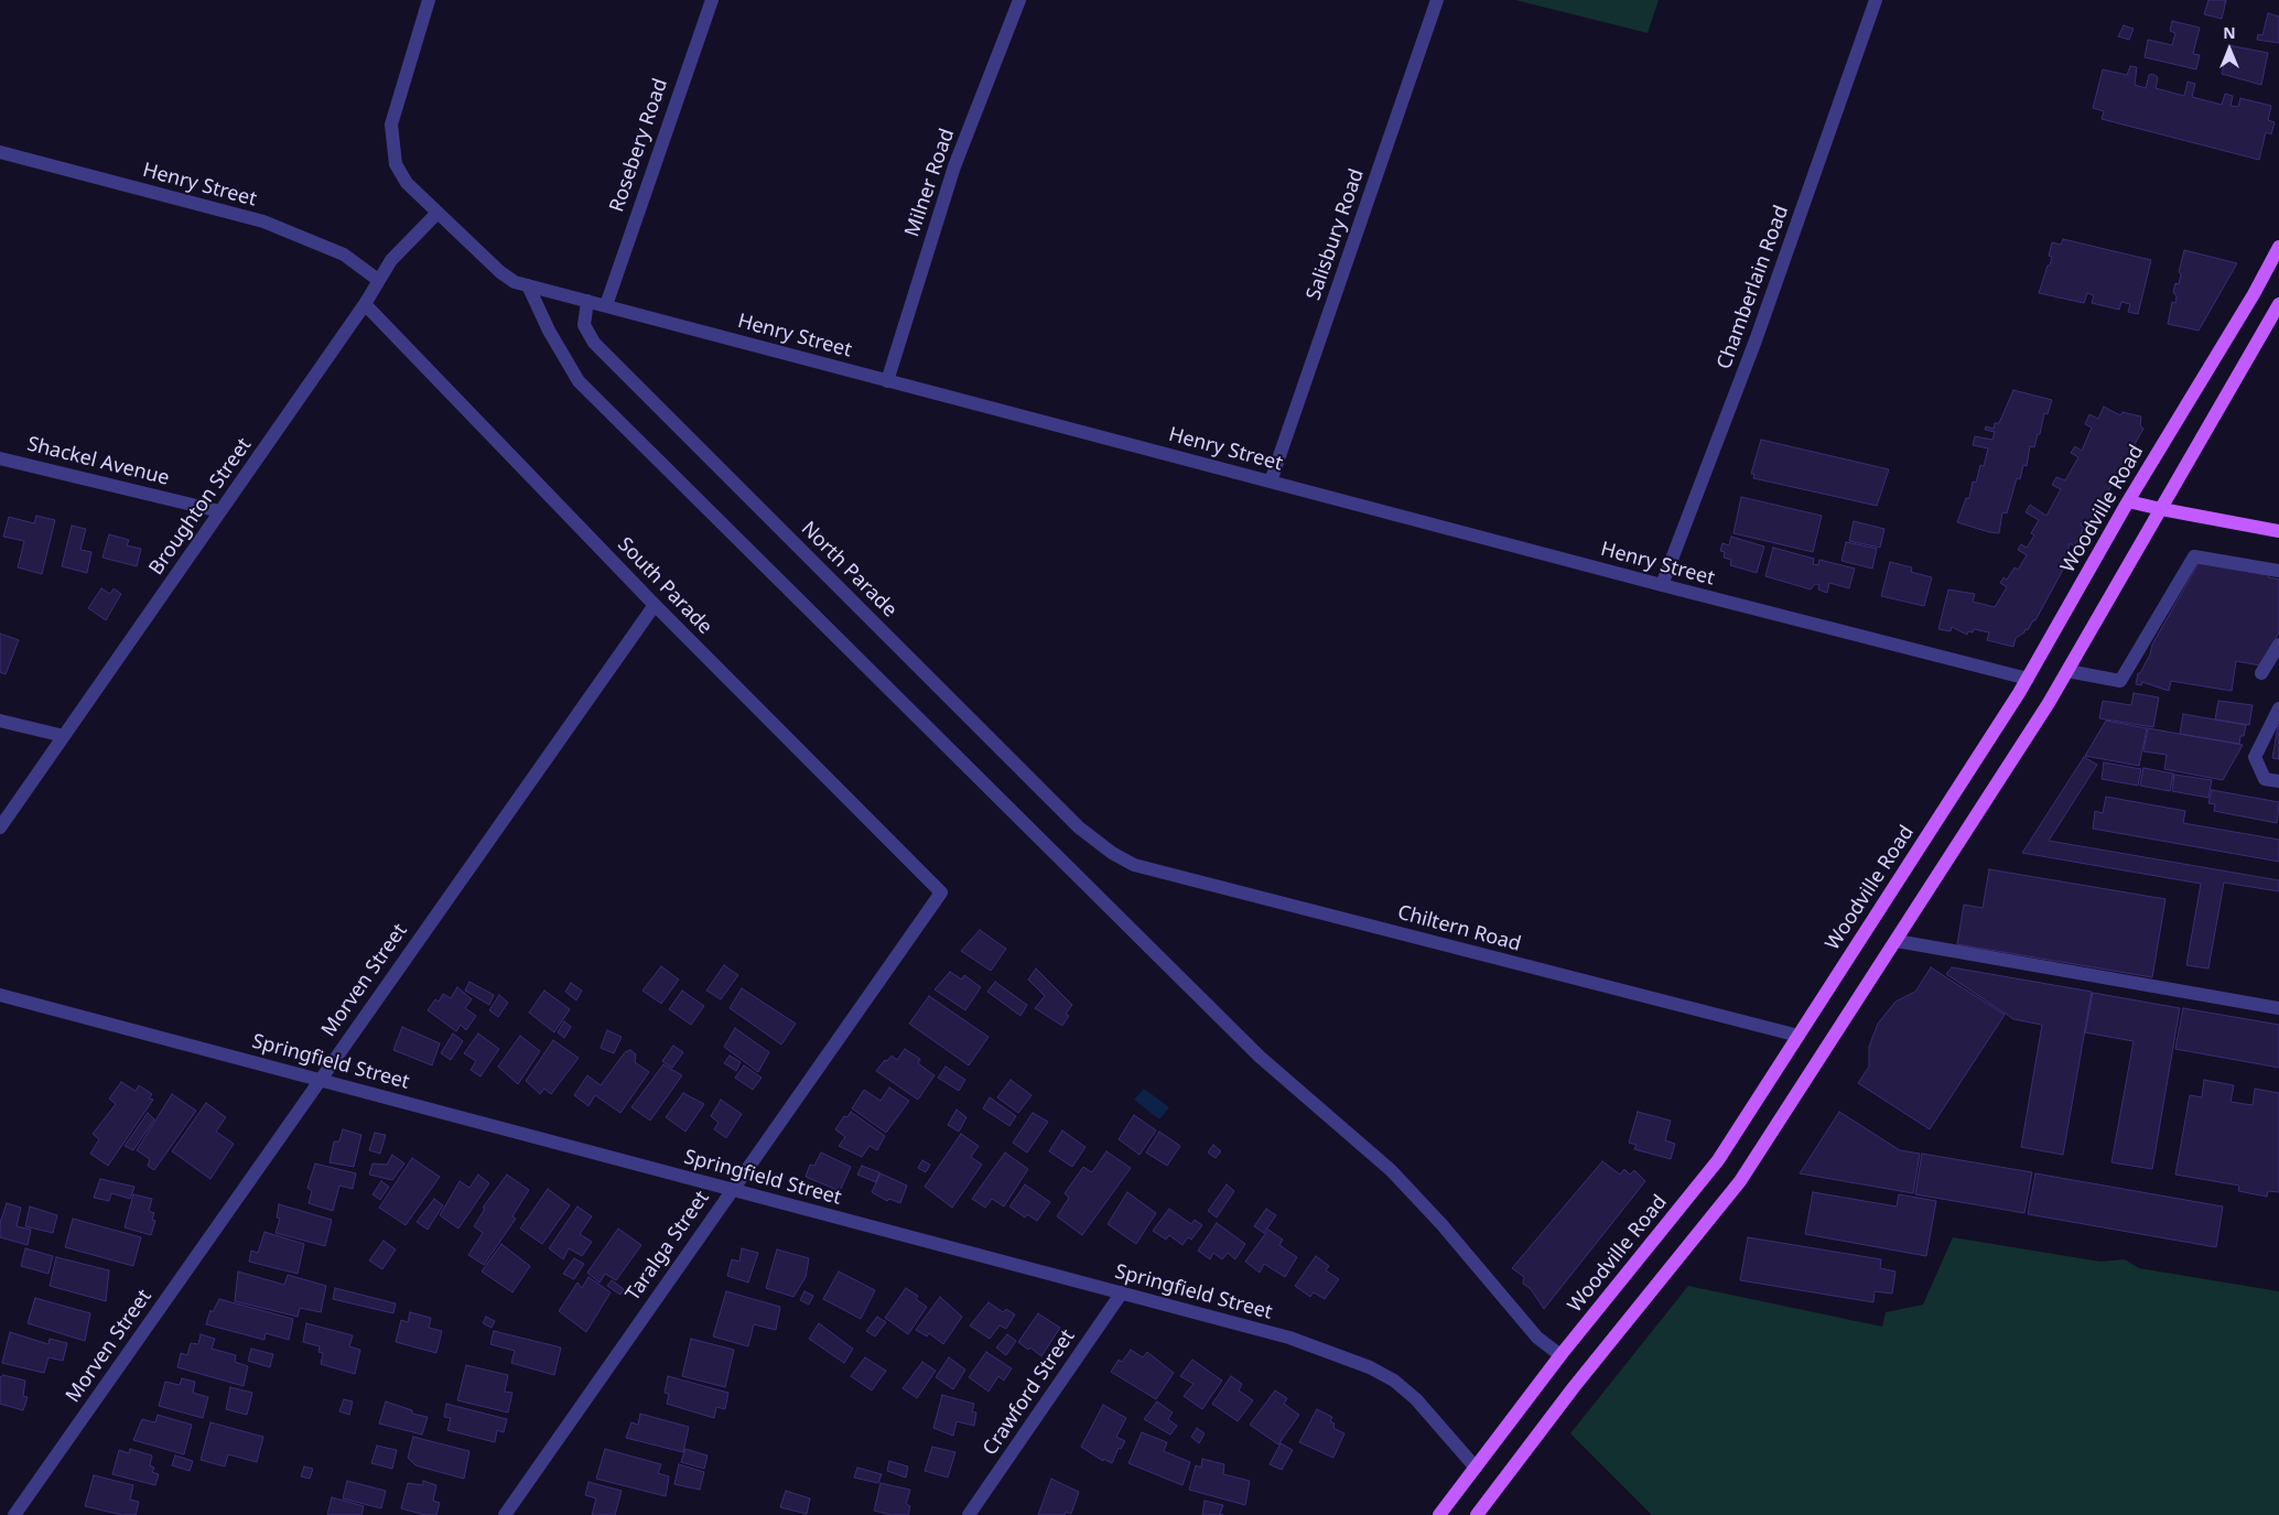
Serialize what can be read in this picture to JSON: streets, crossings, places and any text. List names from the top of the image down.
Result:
{
  "streets": {
    "main road": ["Woodville Road"],
    "street": [
      "Rosebery Road",
      "Milner Road",
      "Henry Street",
      "Salisbury Road",
      "Chamberlain Road",
      "Shackel Avenue",
      "Broughton Street",
      "North Parade",
      "South Parade",
      "Chiltern Road",
      "Morven Street",
      "Springfield Street",
      "Taralga Street",
      "Crawford Street"
    ]
  },
  "crossings": [
    ["Rosebery Road", "Henry Street"],
    ["Milner Road", "Henry Street"],
    ["Henry Street", "Salisbury Road"],
    ["Henry Street", "Chamberlain Road"],
    ["Henry Street", "Broughton Street"],
    ["Henry Street", "Woodville Road"],
    ["Henry Street", "North Parade"],
    ["Shackel Avenue", "Broughton Street"],
    ["Broughton Street", "South Parade"],
    ["Woodville Road", "Chiltern Road"],
    ["Woodville Road", "Springfield Street"],
    ["North Parade", "Chiltern Road"],
    ["South Parade", "Morven Street"],
    ["South Parade", "Taralga Street"],
    ["Morven Street", "Springfield Street"],
    ["Springfield Street", "Taralga Street"],
    ["Springfield Street", "Crawford Street"]
  ],
  "north": "top"
}
